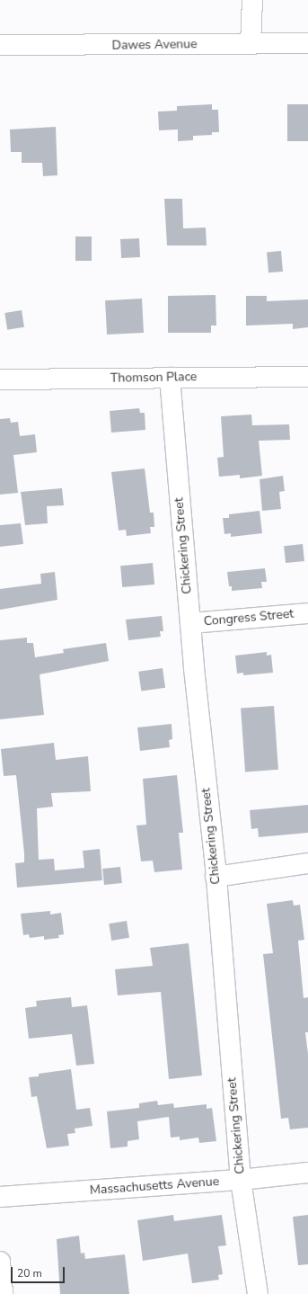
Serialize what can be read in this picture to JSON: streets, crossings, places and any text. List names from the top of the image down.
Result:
{
  "streets": {
    "street": [
      "Dawes Avenue",
      "Thomson Place",
      "Chickering Street",
      "Congress Street",
      "Massachusetts Avenue"
    ]
  },
  "crossings": [
    ["Thomson Place", "Chickering Street"],
    ["Chickering Street", "Congress Street"],
    ["Chickering Street", "Massachusetts Avenue"]
  ],
  "scale_bar": "20 m"
}
